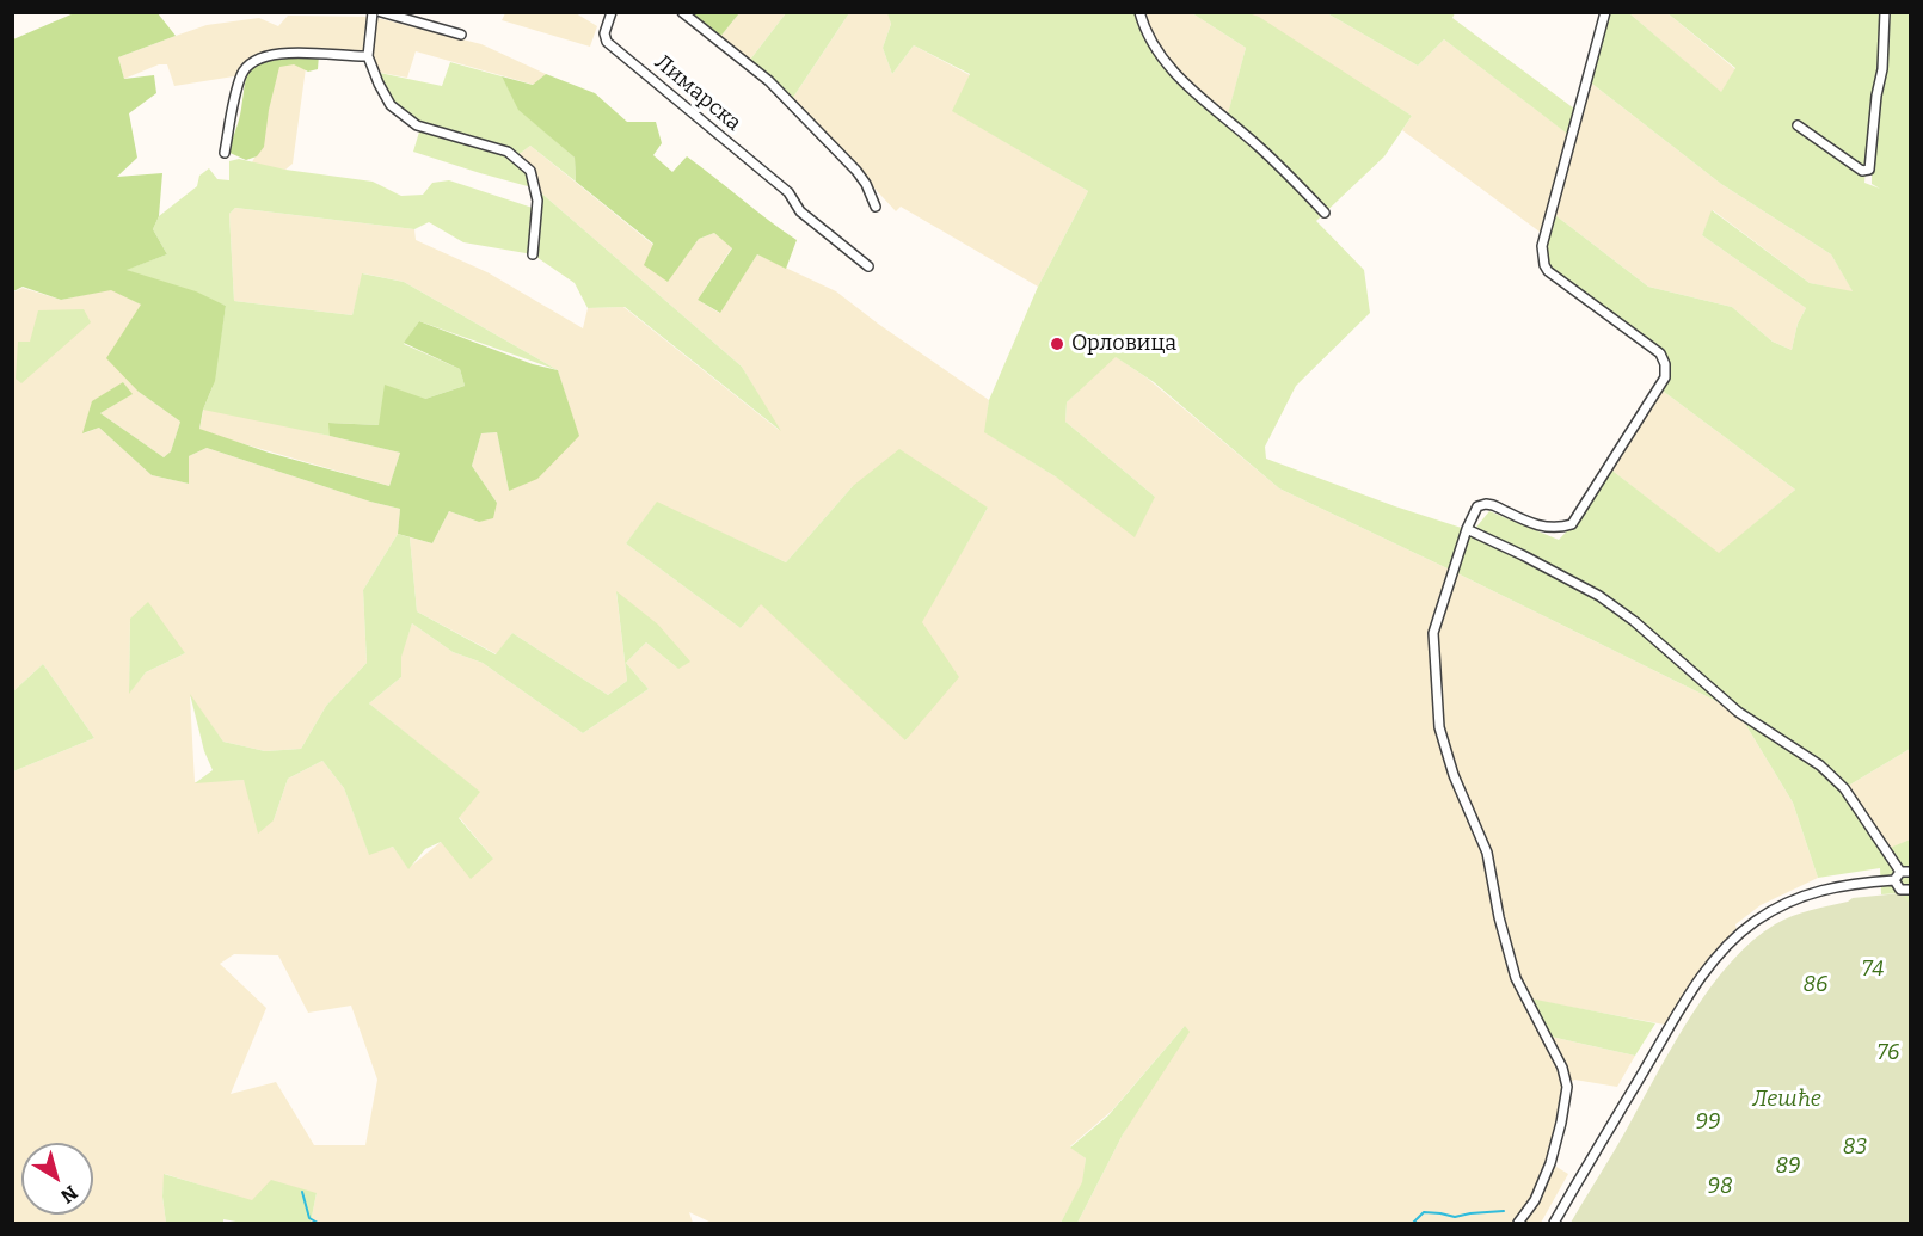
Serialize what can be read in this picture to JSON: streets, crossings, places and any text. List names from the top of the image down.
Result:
{
  "streets": {
    "street": ["Лимарска"]
  },
  "parks": [
    "74",
    "86",
    "76",
    "Лешће",
    "99",
    "83",
    "89",
    "98"
  ],
  "places": ["Орловица"],
  "north": "bottom right"
}
